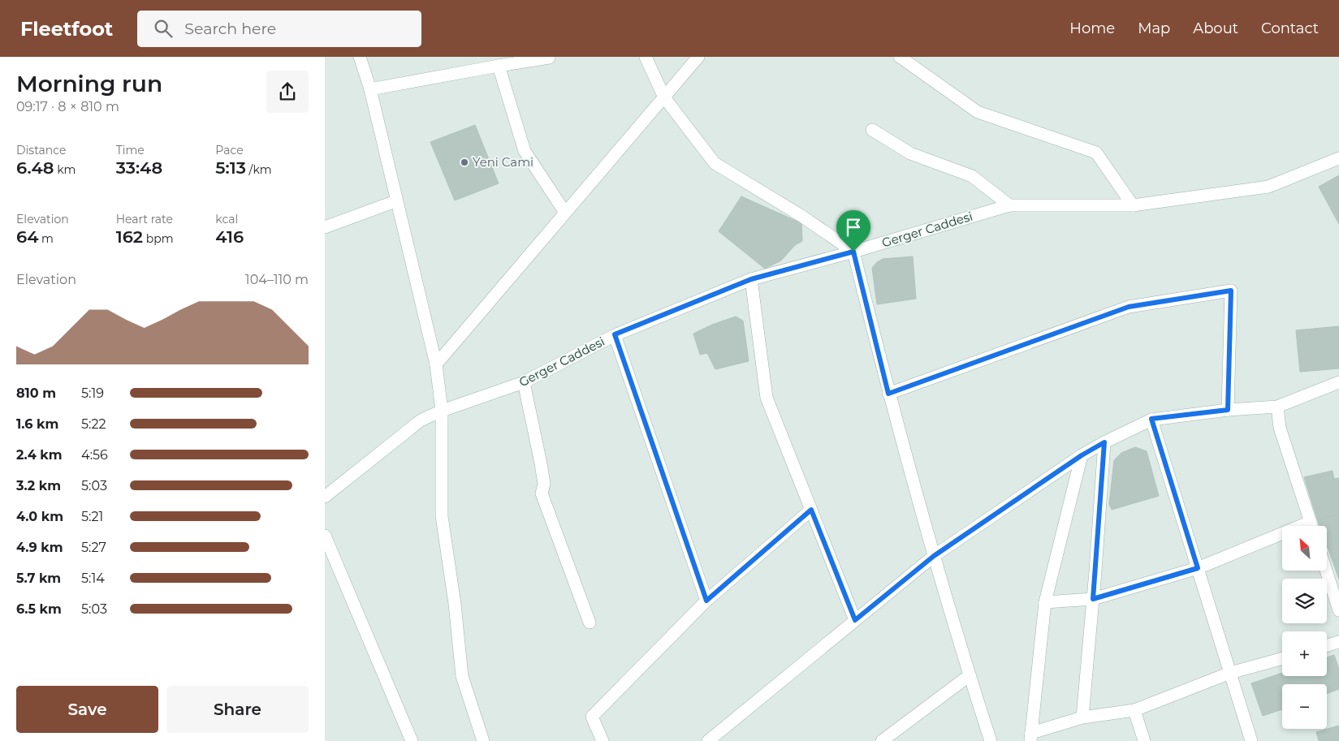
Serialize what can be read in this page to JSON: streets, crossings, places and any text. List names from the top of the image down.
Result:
{
  "streets": {
    "street": ["Gerger Caddesi"]
  },
  "places": ["Yeni Cami"],
  "north": "top left",
  "page": {
    "header": "Fleetfoot",
    "search": "Search here",
    "nav": [
      "Home",
      "Map",
      "About",
      "Contact"
    ],
    "heading": ["Morning run", "09:17 · 8 × 810 m"],
    "stats": [
      ["Distance", "6.48 km"],
      ["Time", "33:48"],
      ["Pace", "5:13 /km"],
      ["Elevation", "64 m"],
      ["Heart rate", "162 bpm"],
      ["kcal", "416"]
    ],
    "chart": ["Elevation", "104–110 m"],
    "list": [
      {
        "name": "810 m",
        "note": "5:19"
      },
      {
        "name": "1.6 km",
        "note": "5:22"
      },
      {
        "name": "2.4 km",
        "note": "4:56"
      },
      {
        "name": "3.2 km",
        "note": "5:03"
      },
      {
        "name": "4.0 km",
        "note": "5:21"
      },
      {
        "name": "4.9 km",
        "note": "5:27"
      },
      {
        "name": "5.7 km",
        "note": "5:14"
      },
      {
        "name": "6.5 km",
        "note": "5:03"
      }
    ],
    "map_buttons": ["+", "−"],
    "buttons": ["Save", "Share"]
  }
}
